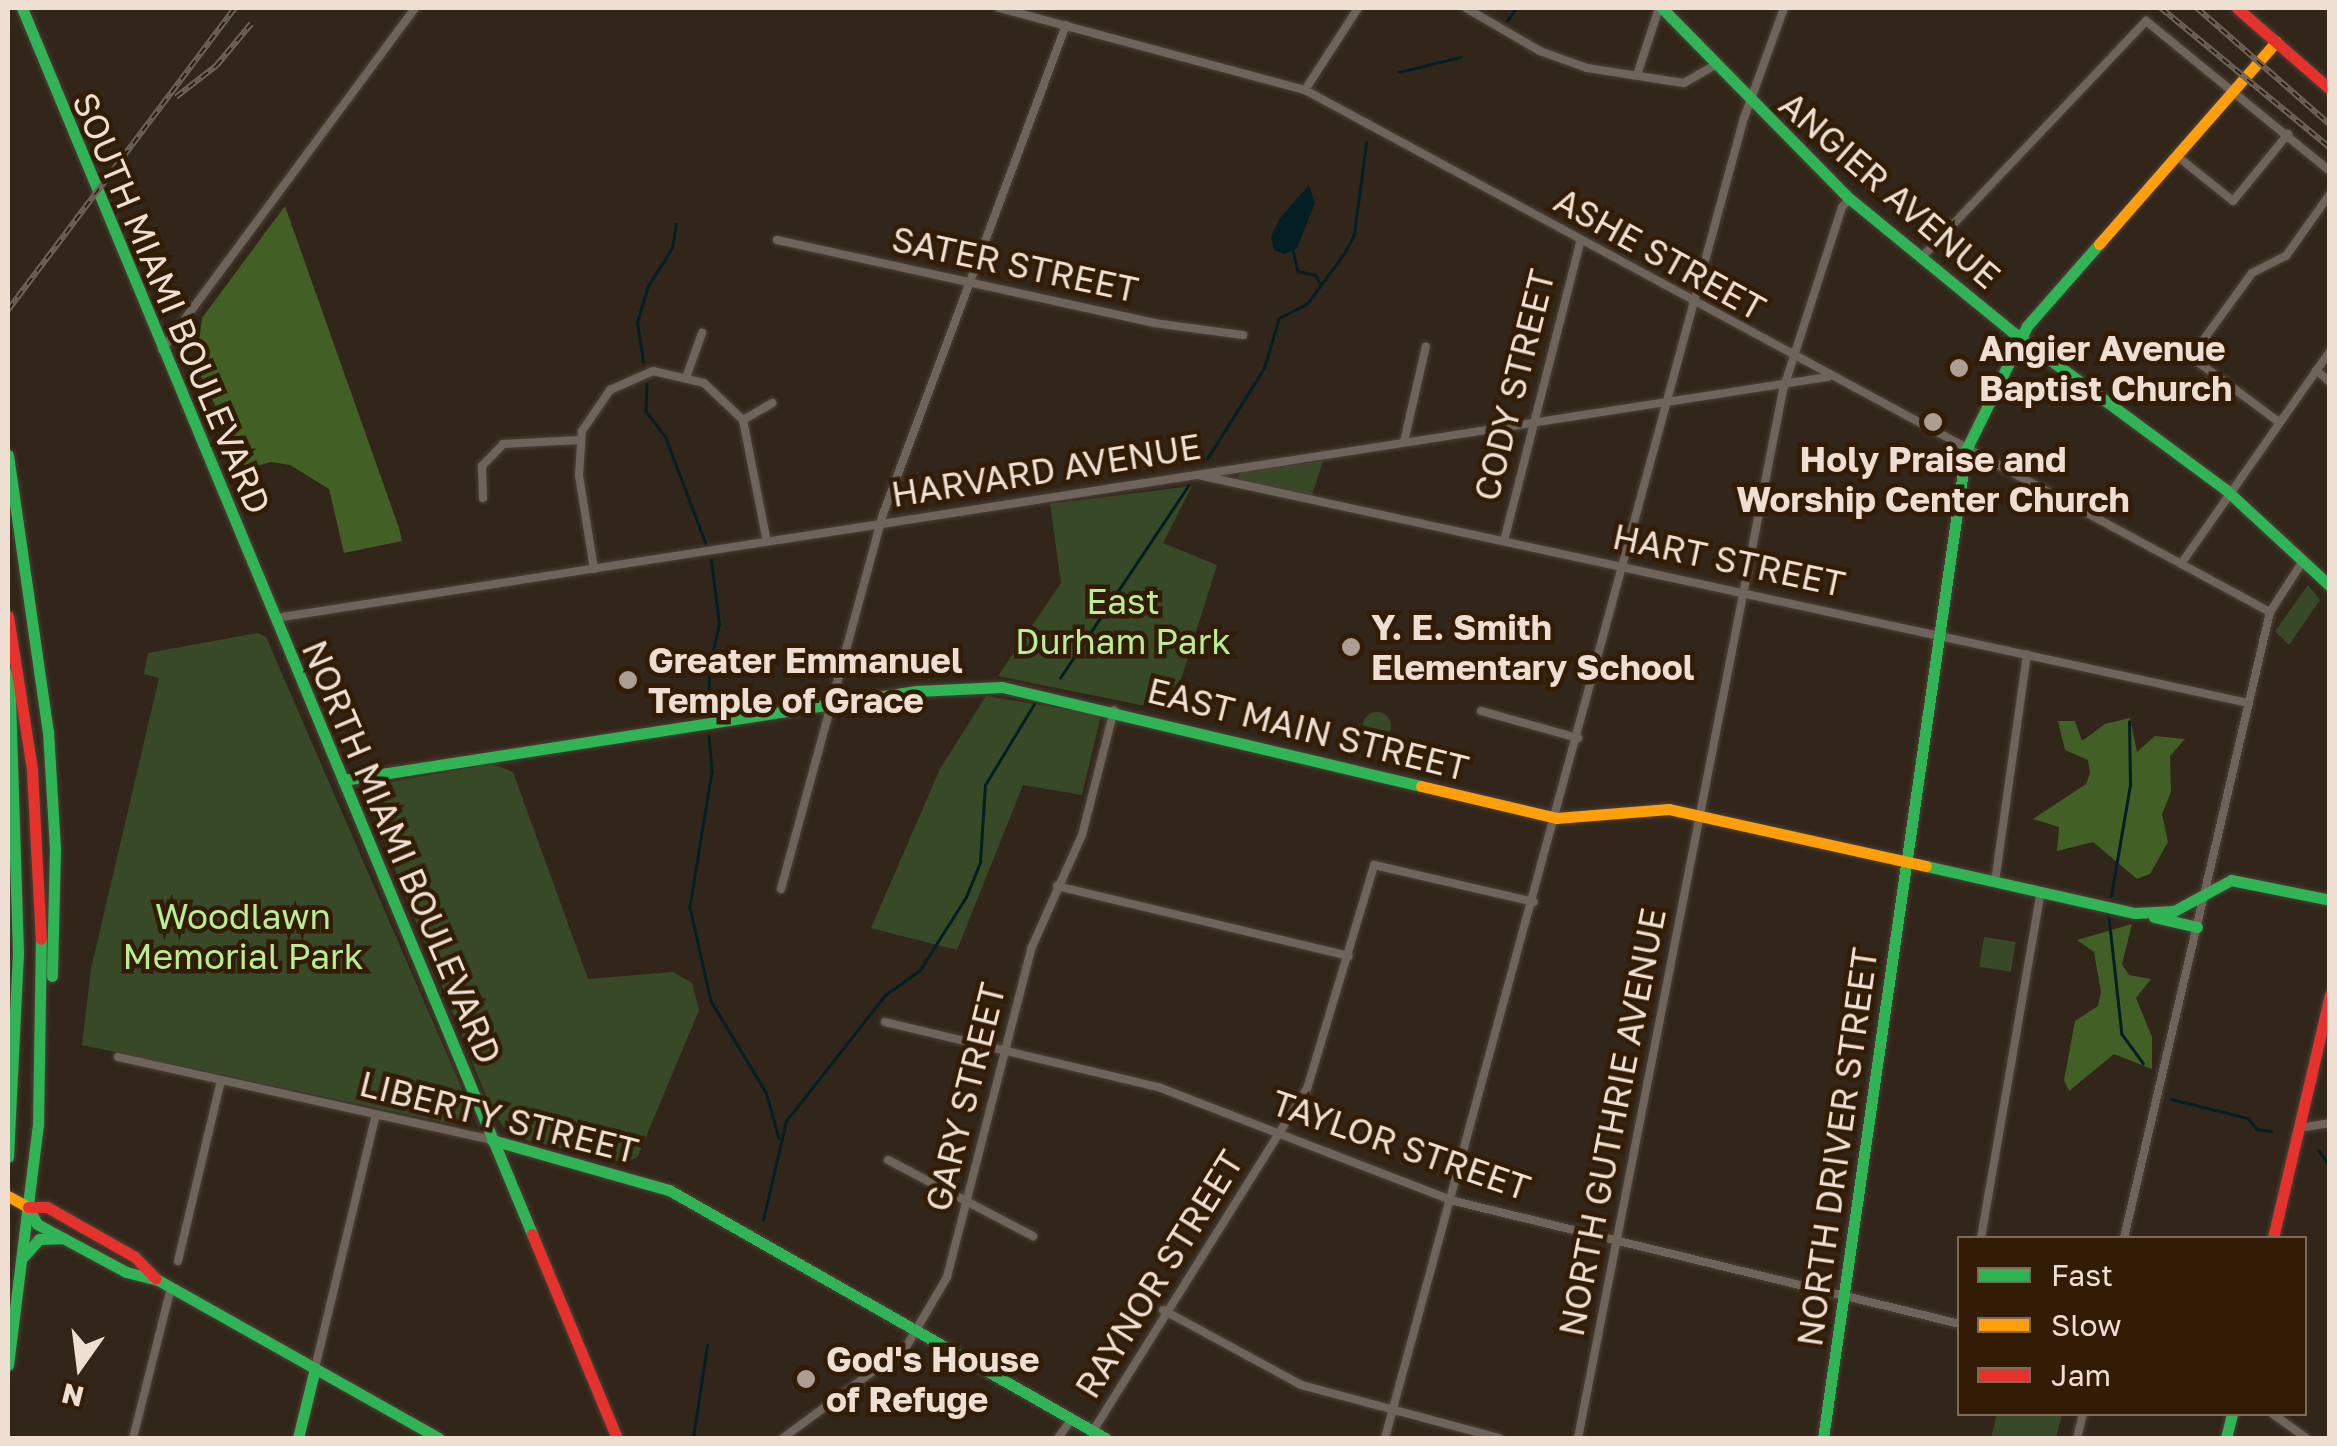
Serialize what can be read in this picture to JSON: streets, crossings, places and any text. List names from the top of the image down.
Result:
{
  "streets": {
    "main road": [
      "ANGIER AVENUE",
      "SOUTH MIAMI BOULEVARD",
      "EAST MAIN STREET",
      "NORTH MIAMI BOULEVARD",
      "LIBERTY STREET",
      "NORTH DRIVER STREET"
    ],
    "street": [
      "ASHE STREET",
      "SATER STREET",
      "CODY STREET",
      "HARVARD AVENUE",
      "HART STREET",
      "GARY STREET",
      "NORTH GUTHRIE AVENUE",
      "TAYLOR STREET",
      "RAYNOR STREET"
    ]
  },
  "crossings": [
    ["ANGIER AVENUE", "NORTH GUTHRIE AVENUE"],
    ["ANGIER AVENUE", "NORTH DRIVER STREET"],
    ["ASHE STREET", "CODY STREET"],
    ["ASHE STREET", "HARVARD AVENUE"],
    ["ASHE STREET", "NORTH GUTHRIE AVENUE"],
    ["ASHE STREET", "NORTH DRIVER STREET"],
    ["SOUTH MIAMI BOULEVARD", "HARVARD AVENUE"],
    ["SOUTH MIAMI BOULEVARD", "NORTH MIAMI BOULEVARD"],
    ["CODY STREET", "HARVARD AVENUE"],
    ["CODY STREET", "HART STREET"],
    ["HARVARD AVENUE", "HART STREET"],
    ["HARVARD AVENUE", "NORTH MIAMI BOULEVARD"],
    ["HARVARD AVENUE", "NORTH GUTHRIE AVENUE"],
    ["HART STREET", "NORTH GUTHRIE AVENUE"],
    ["HART STREET", "NORTH DRIVER STREET"],
    ["EAST MAIN STREET", "NORTH MIAMI BOULEVARD"],
    ["EAST MAIN STREET", "GARY STREET"],
    ["EAST MAIN STREET", "NORTH GUTHRIE AVENUE"],
    ["EAST MAIN STREET", "NORTH DRIVER STREET"],
    ["NORTH MIAMI BOULEVARD", "LIBERTY STREET"],
    ["GARY STREET", "LIBERTY STREET"],
    ["GARY STREET", "TAYLOR STREET"],
    ["LIBERTY STREET", "RAYNOR STREET"],
    ["NORTH GUTHRIE AVENUE", "TAYLOR STREET"],
    ["TAYLOR STREET", "NORTH DRIVER STREET"],
    ["TAYLOR STREET", "RAYNOR STREET"]
  ],
  "parks": ["East Durham Park", "Woodlawn Memorial Park"],
  "places": [
    "Angier Avenue Baptist Church",
    "Holy Praise and Worship Center Church",
    "Y. E. Smith Elementary School",
    "Greater Emmanuel Temple of Grace",
    "God's House of Refuge"
  ],
  "legend": ["Fast", "Slow", "Jam"],
  "north": "bottom"
}
